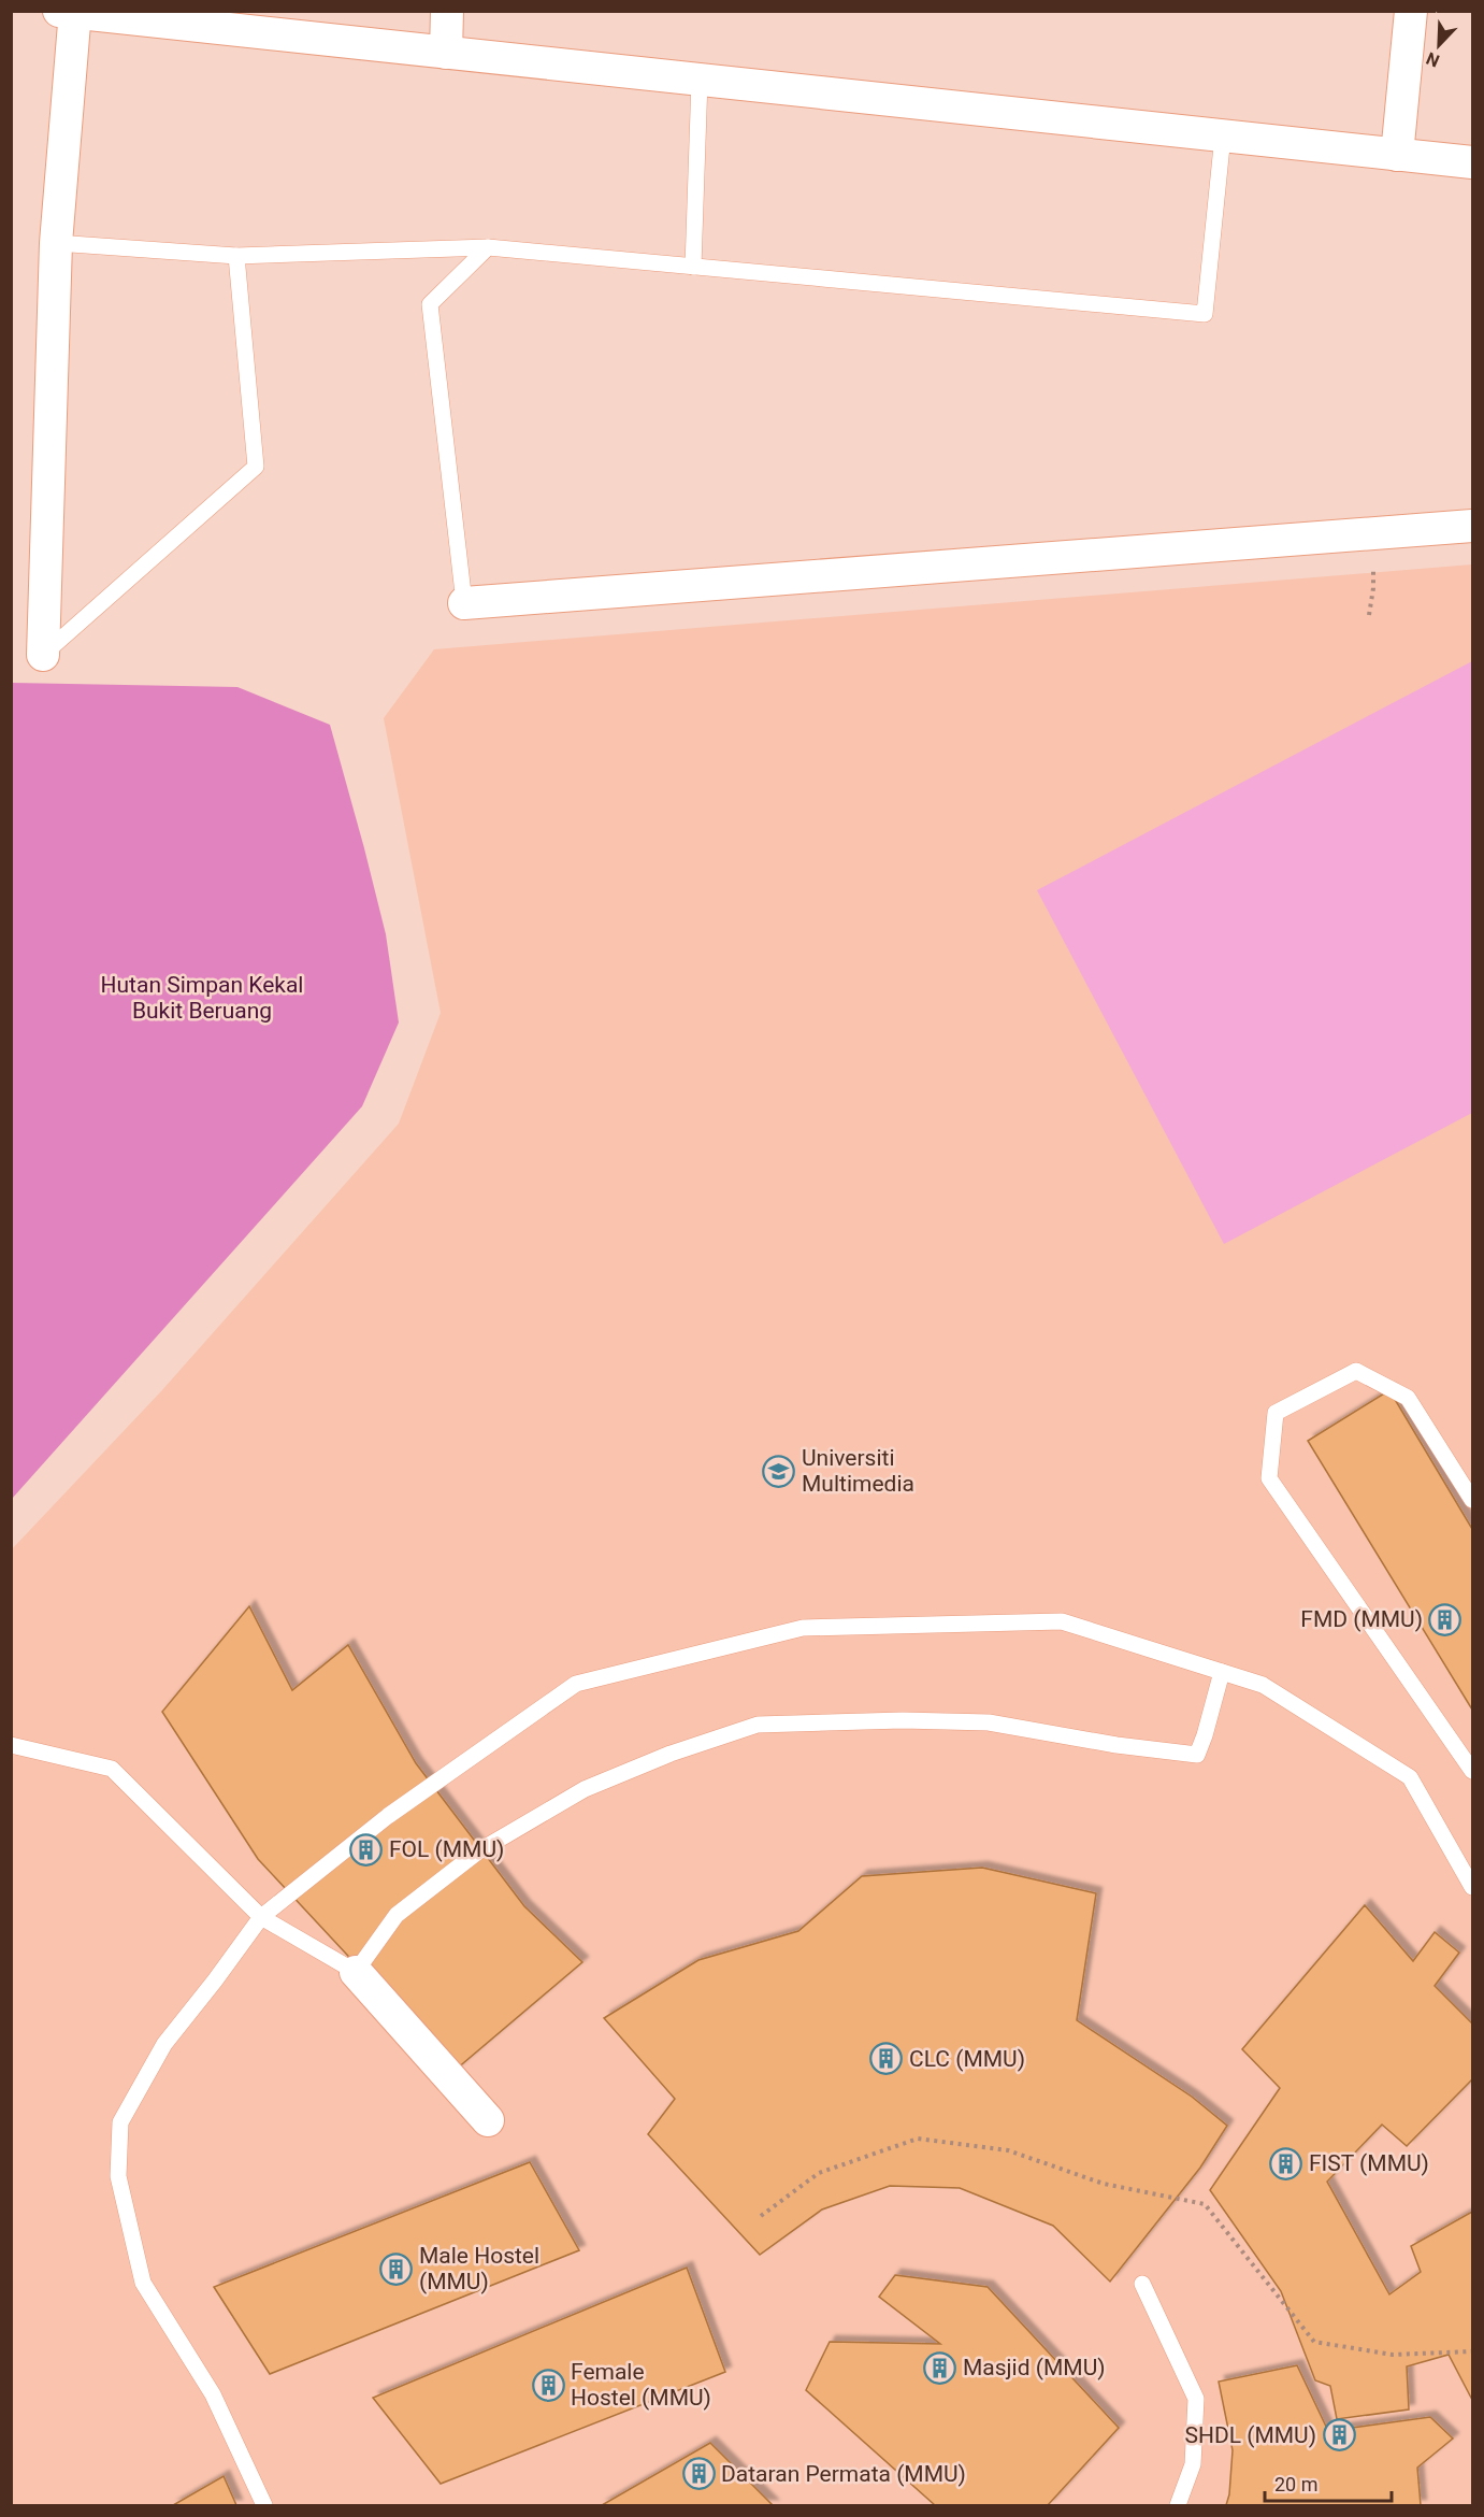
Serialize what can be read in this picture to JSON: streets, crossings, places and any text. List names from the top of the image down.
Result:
{
  "parks": ["Hutan Simpan Kekal Bukit Beruang"],
  "places": {
    "school or university": ["Universiti Multimedia"],
    "building": [
      "FMD (MMU)",
      "FOL (MMU)",
      "CLC (MMU)",
      "FIST (MMU)",
      "Male Hostel (MMU)",
      "Masjid (MMU)",
      "Female Hostel (MMU)",
      "SHDL (MMU)",
      "Dataran Permata (MMU)"
    ]
  },
  "scale_bar": "20 m",
  "north": "bottom left"
}
